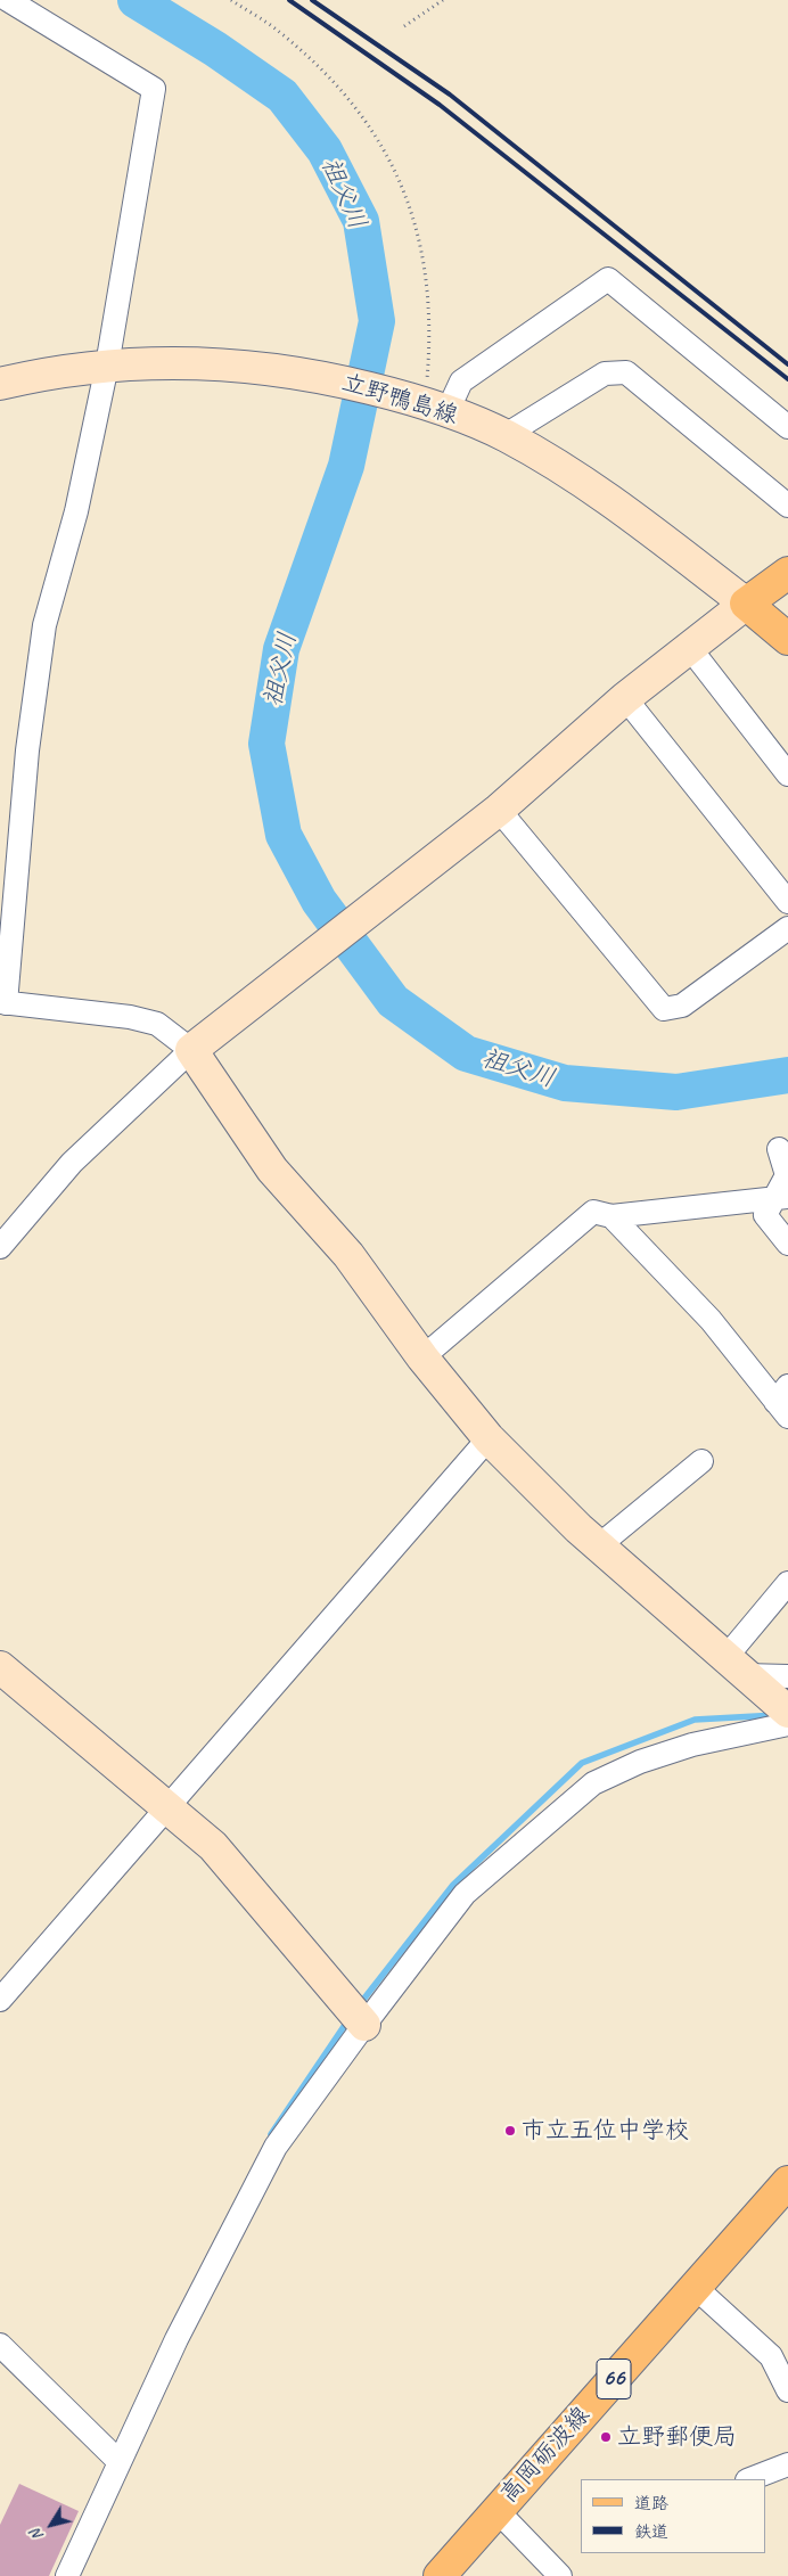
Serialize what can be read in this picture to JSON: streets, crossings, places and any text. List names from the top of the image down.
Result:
{
  "streets": {
    "main road": ["66", "高岡砺波線"],
    "street": ["立野鴨島線"]
  },
  "water": ["祖父川"],
  "places": ["市立五位中学校", "立野郵便局"],
  "legend": ["道路", "鉄道"],
  "north": "bottom left"
}
